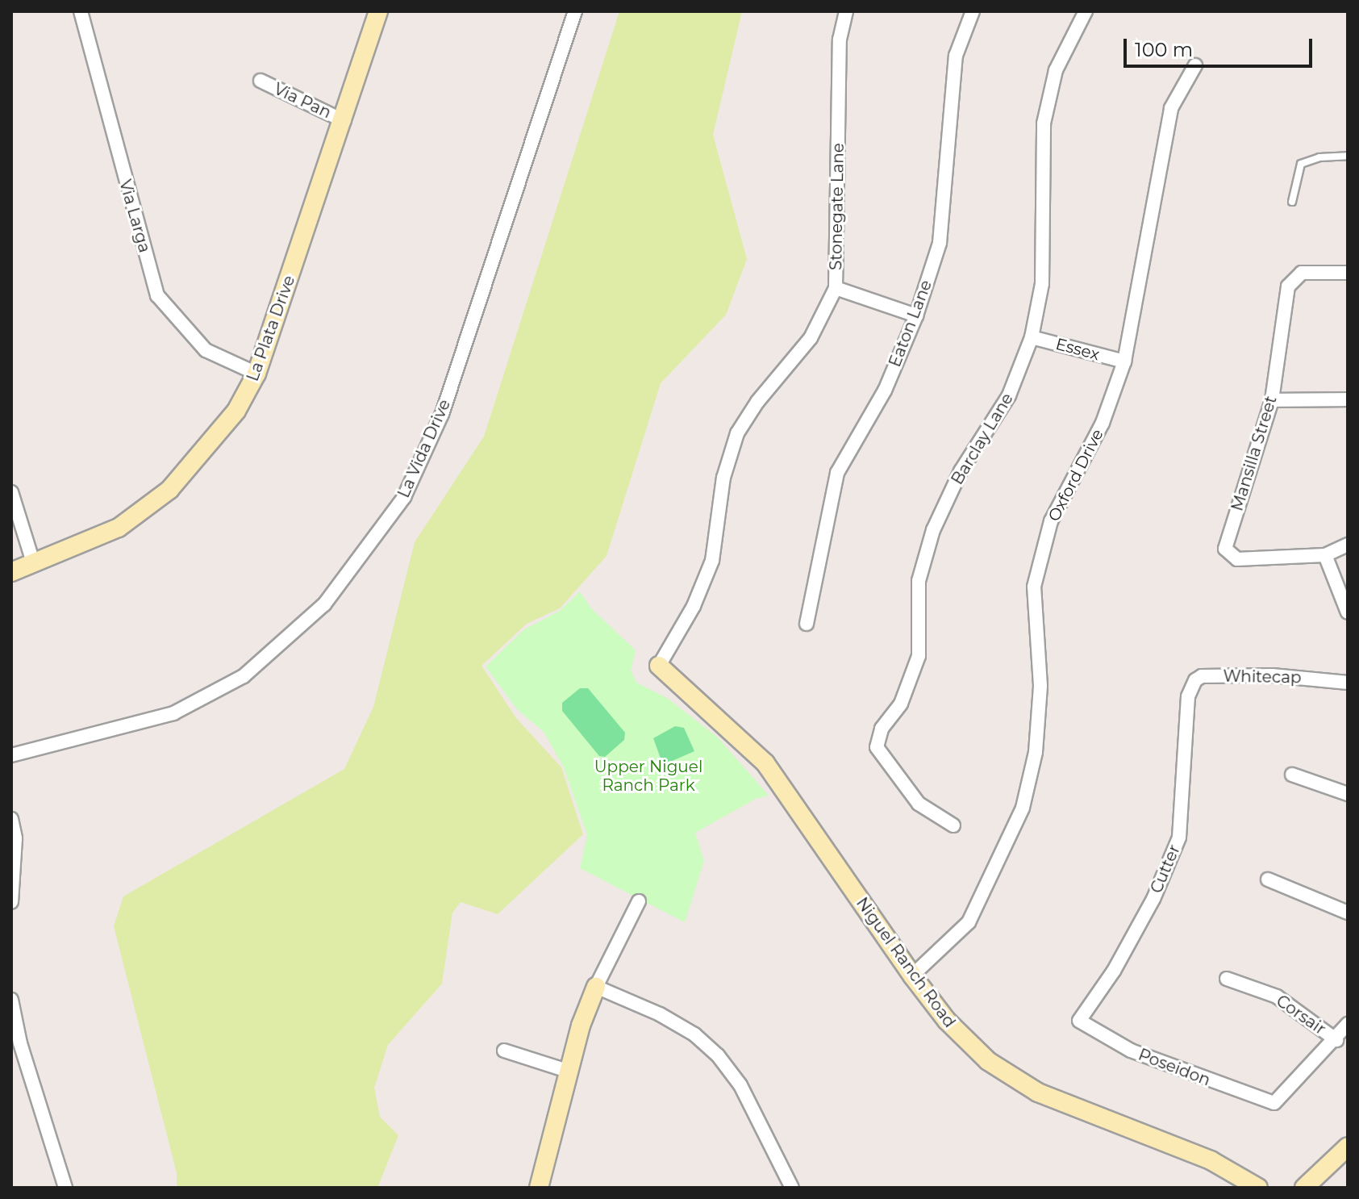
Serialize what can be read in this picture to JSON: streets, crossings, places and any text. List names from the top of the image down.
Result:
{
  "streets": {
    "street": [
      "Via Pan",
      "Stonegate Lane",
      "Via Larga",
      "Eaton Lane",
      "La Plata Drive",
      "Essex",
      "Barclay Lane",
      "La Vida Drive",
      "Mansilla Street",
      "Oxford Drive",
      "Whitecap",
      "Cutter",
      "Niguel Ranch Road",
      "Corsair",
      "Poseidon"
    ]
  },
  "crossings": [
    ["Via Pan", "La Plata Drive"],
    ["Stonegate Lane", "Niguel Ranch Road"],
    ["Via Larga", "La Plata Drive"],
    ["Essex", "Barclay Lane"],
    ["Essex", "Oxford Drive"],
    ["Oxford Drive", "Niguel Ranch Road"],
    ["Whitecap", "Cutter"],
    ["Cutter", "Poseidon"],
    ["Corsair", "Poseidon"]
  ],
  "parks": ["Upper Niguel Ranch Park"],
  "scale_bar": "100 m"
}
